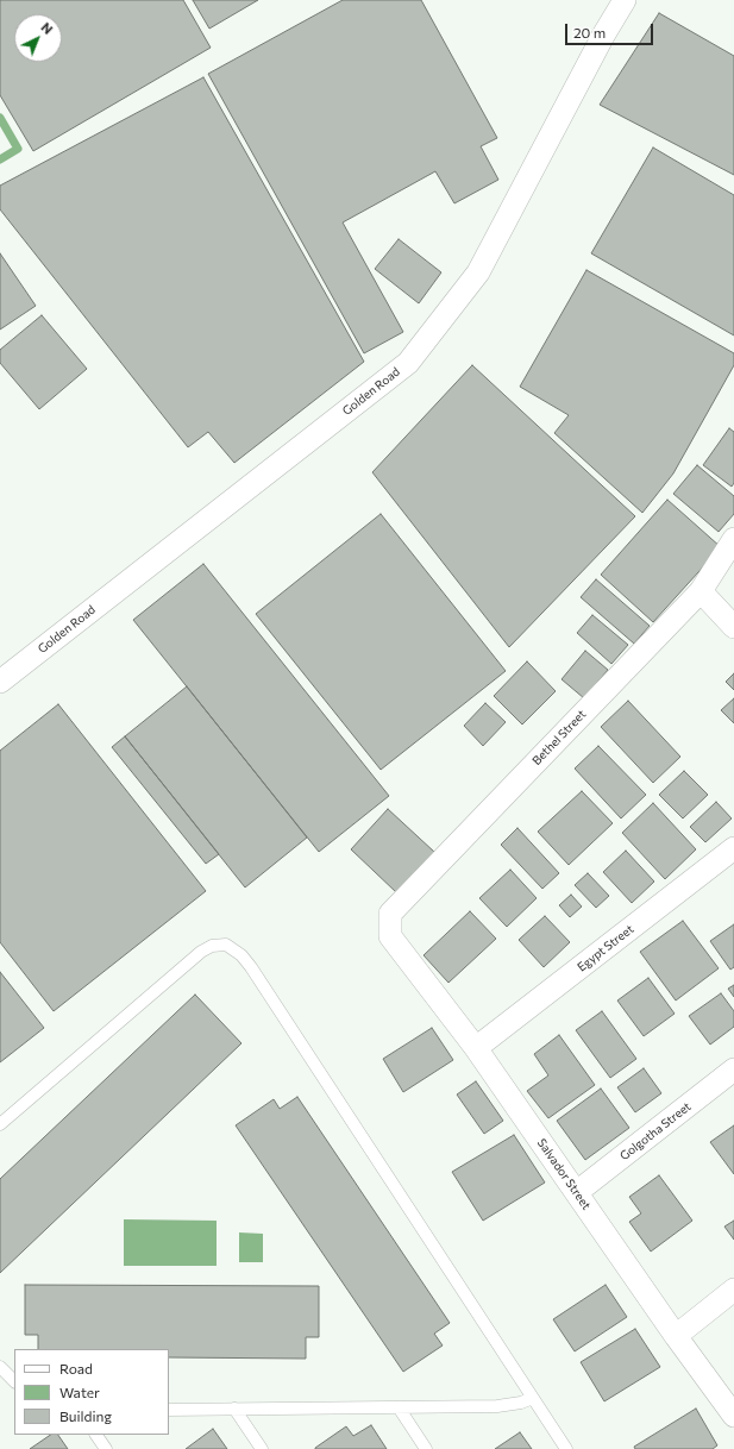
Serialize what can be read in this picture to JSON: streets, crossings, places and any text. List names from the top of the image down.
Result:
{
  "streets": {
    "street": [
      "Golden Road",
      "Bethel Street",
      "Egypt Street",
      "Golgotha Street",
      "Salvador Street"
    ]
  },
  "crossings": [
    ["Bethel Street", "Salvador Street"],
    ["Egypt Street", "Salvador Street"],
    ["Golgotha Street", "Salvador Street"]
  ],
  "legend": ["Road", "Water", "Building"],
  "scale_bar": "20 m",
  "north": "top right"
}
